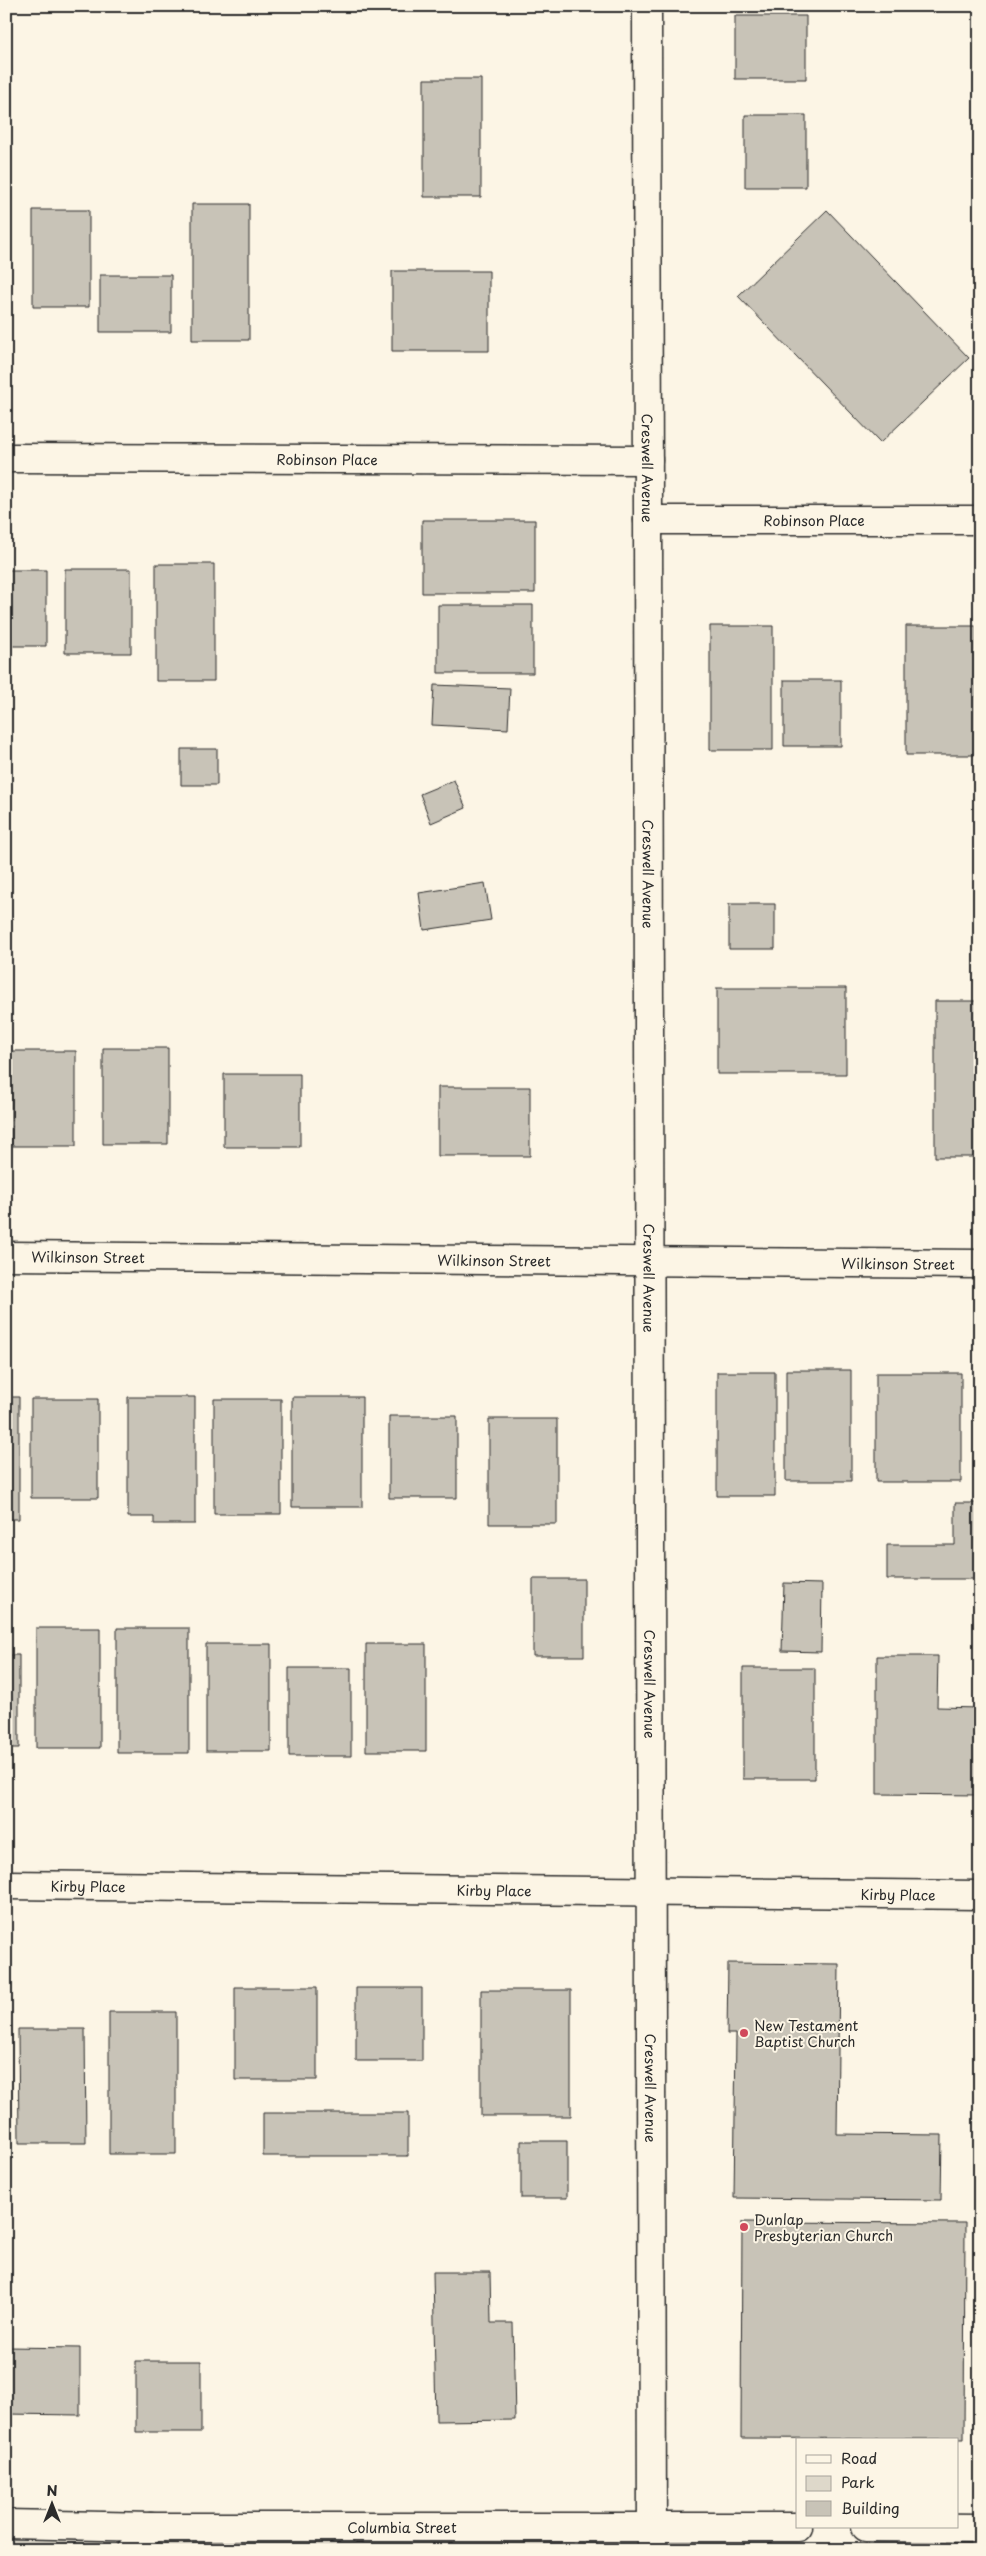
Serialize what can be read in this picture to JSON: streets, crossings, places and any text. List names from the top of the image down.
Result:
{
  "streets": {
    "street": [
      "Robinson Place",
      "Creswell Avenue",
      "Wilkinson Street",
      "Kirby Place",
      "Columbia Street"
    ]
  },
  "crossings": [
    ["Robinson Place", "Creswell Avenue"],
    ["Creswell Avenue", "Wilkinson Street"],
    ["Creswell Avenue", "Kirby Place"],
    ["Creswell Avenue", "Columbia Street"]
  ],
  "places": ["New Testament Baptist Church", "Dunlap Presbyterian Church"],
  "legend": ["Road", "Park", "Building"],
  "north": "top"
}
